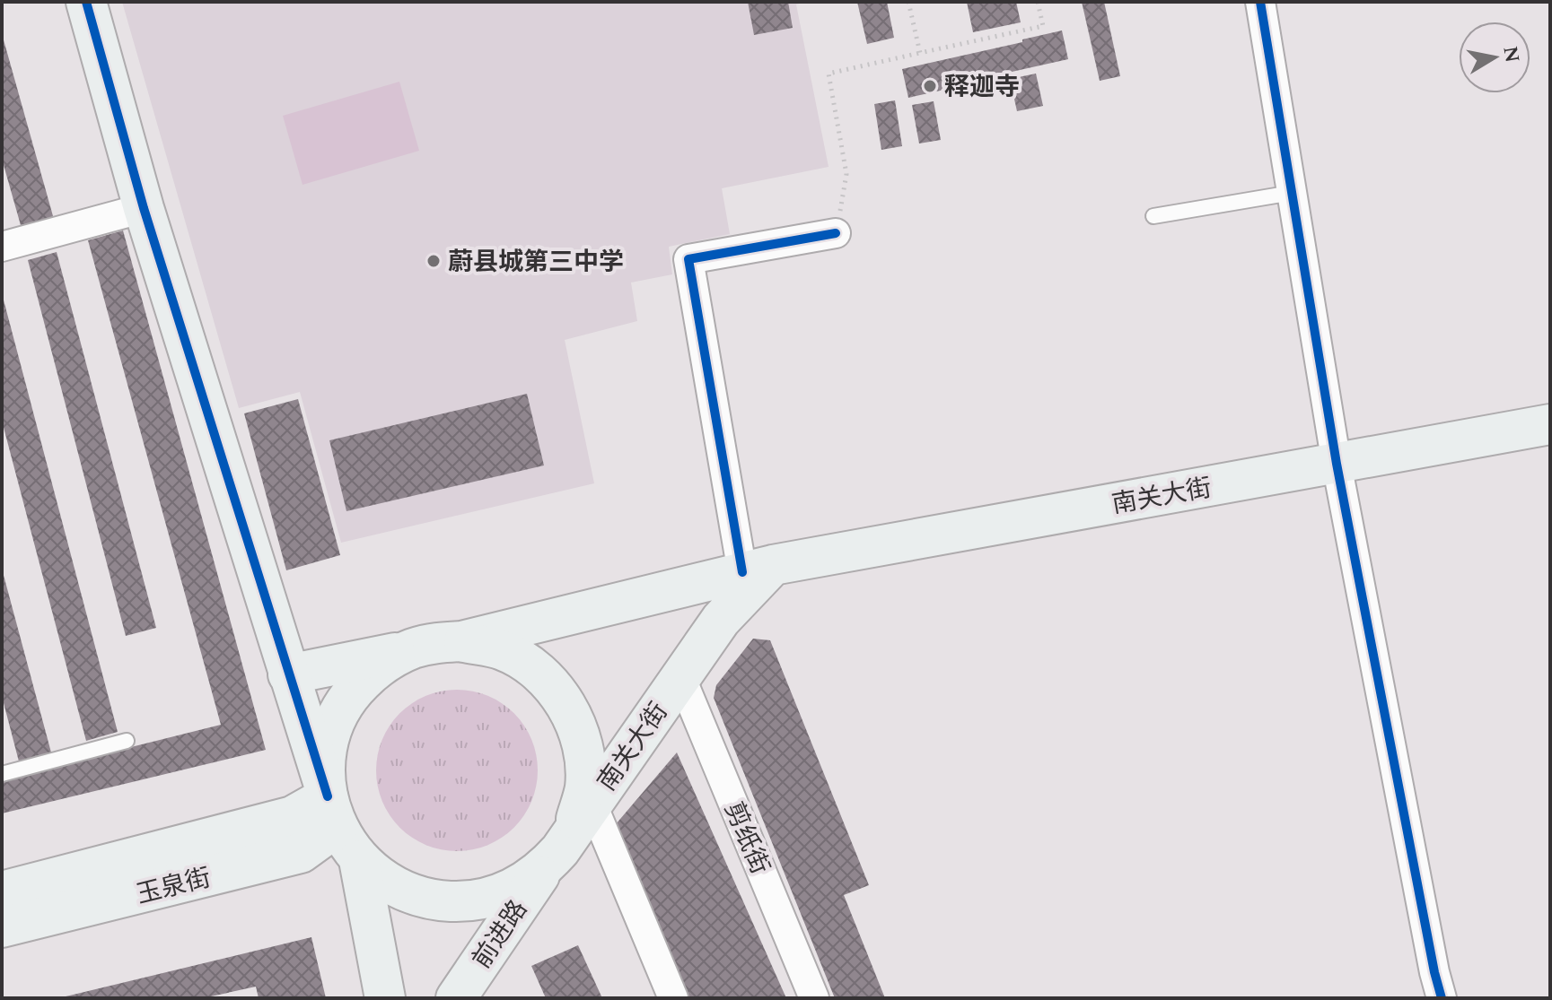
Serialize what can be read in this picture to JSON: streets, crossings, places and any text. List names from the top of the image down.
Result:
{
  "streets": {
    "main road": ["南关大街", "玉泉街", "前进路"],
    "street": ["剪纸街"]
  },
  "crossings": [
    ["南关大街", "剪纸街"],
    ["南关大街", "玉泉街"],
    ["南关大街", "前进路"]
  ],
  "places": ["释迦寺", "蔚县城第三中学"],
  "north": "right"
}
